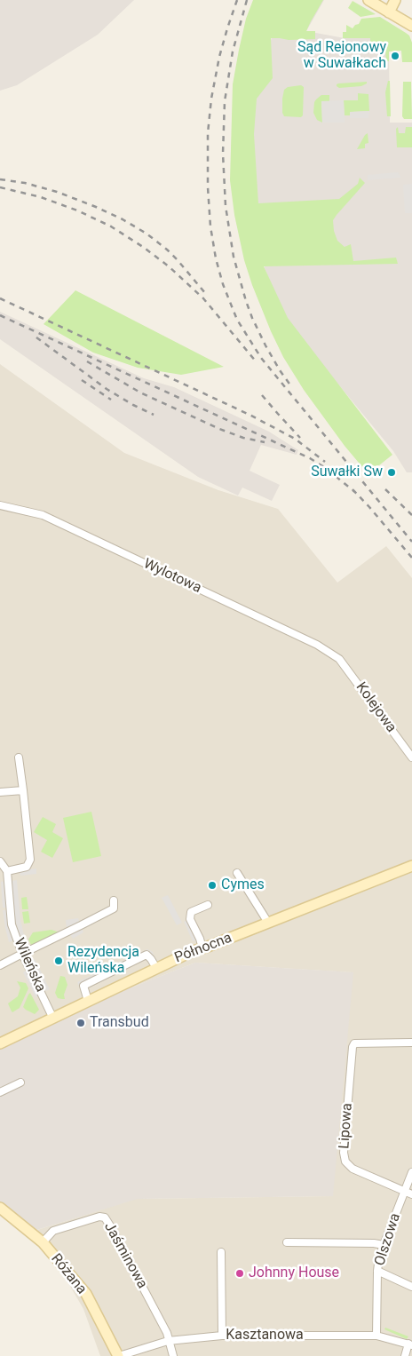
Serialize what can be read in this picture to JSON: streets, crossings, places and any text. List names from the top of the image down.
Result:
{
  "streets": {
    "street": [
      "Wylotowa",
      "Kolejowa",
      "Północna",
      "Wileńska",
      "Lipowa",
      "Olszowa",
      "Jaśminowa",
      "Różana",
      "Kasztanowa"
    ]
  },
  "crossings": [
    ["Wylotowa", "Kolejowa"],
    ["Północna", "Wileńska"],
    ["Lipowa", "Olszowa"],
    ["Olszowa", "Kasztanowa"],
    ["Jaśminowa", "Różana"],
    ["Jaśminowa", "Kasztanowa"],
    ["Różana", "Kasztanowa"]
  ],
  "places": [
    "Sąd Rejonowy w Suwałkach",
    "Suwałki Sw",
    "Cymes",
    "Rezydencja Wileńska",
    "Transbud",
    "Johnny House"
  ]
}
